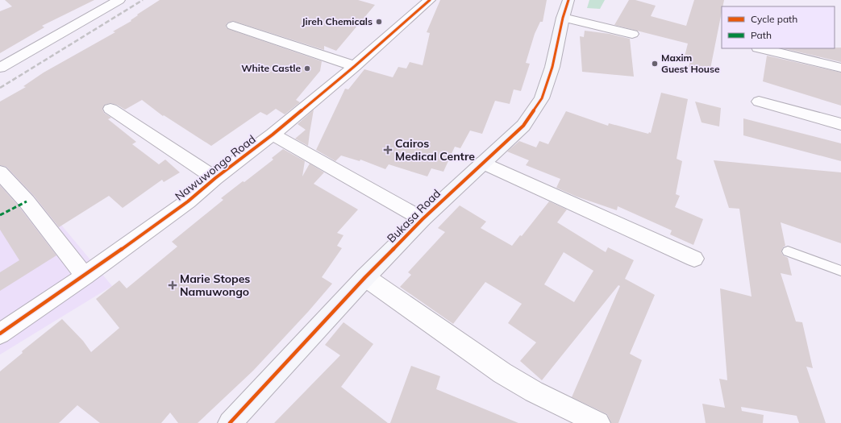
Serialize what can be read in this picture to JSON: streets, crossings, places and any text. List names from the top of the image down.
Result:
{
  "streets": {
    "street": ["Nawuwongo Road", "Bukasa Road"]
  },
  "places": {
    "other": ["Jireh Chemicals", "Maxim Guest House", "White Castle"],
    "health": ["Cairos Medical Centre", "Marie Stopes Namuwongo"]
  },
  "legend": ["Cycle path", "Path"]
}
